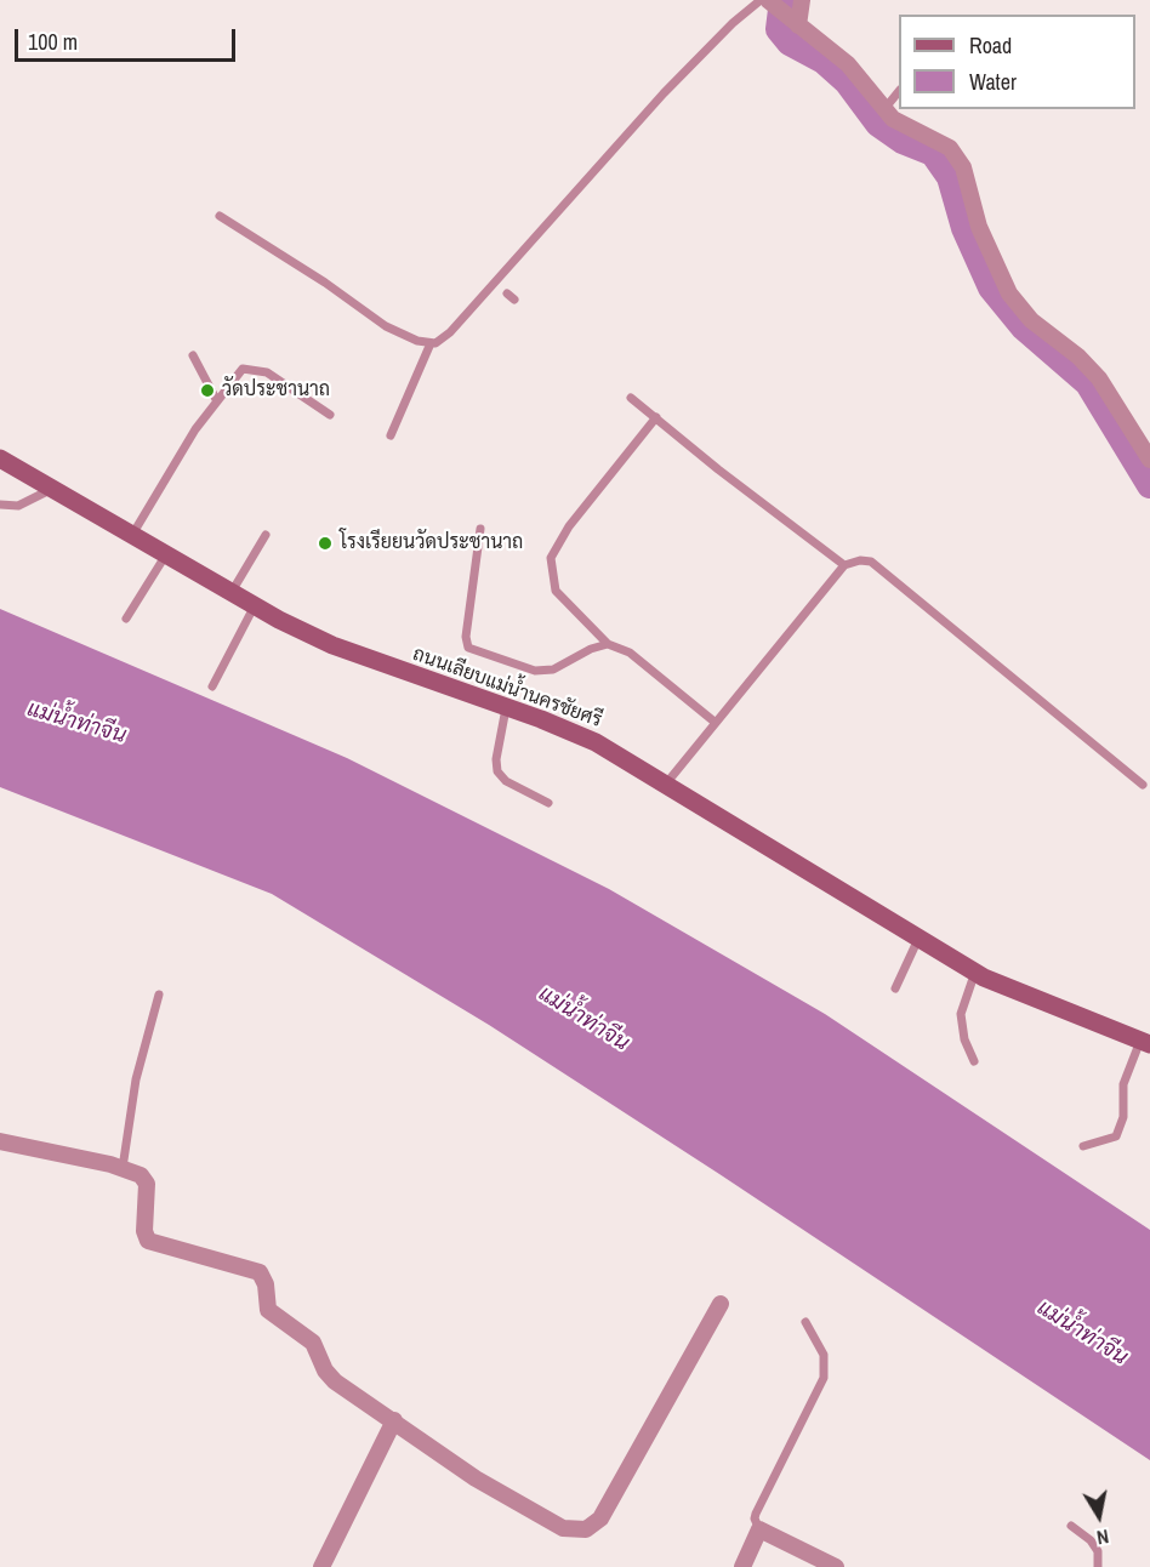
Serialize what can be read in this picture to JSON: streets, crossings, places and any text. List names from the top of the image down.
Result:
{
  "streets": {
    "main road": ["ถนนเลียบแม่น้ำนครชัยศรี"]
  },
  "water": ["แม่น้ำท่าจีน"],
  "places": ["วัดประชานาถ", "โรงเรียยนวัดประชานาถ"],
  "legend": ["Road", "Water"],
  "scale_bar": "100 m",
  "north": "bottom"
}
